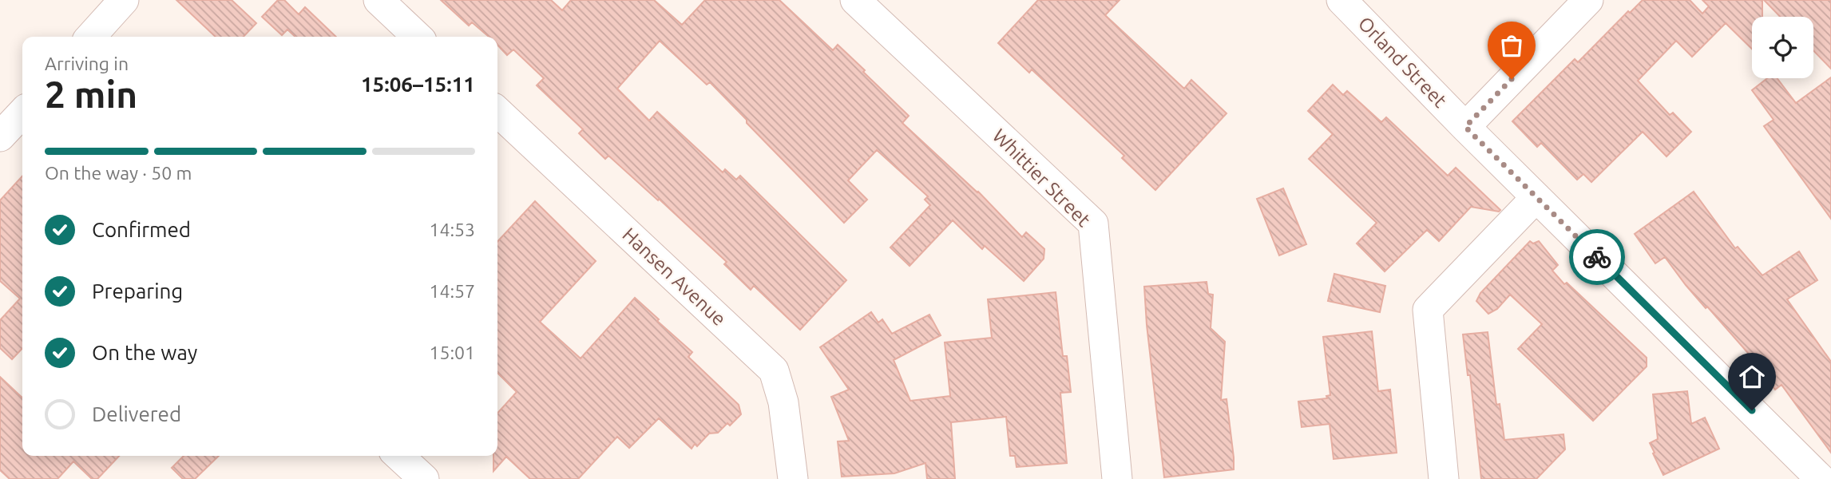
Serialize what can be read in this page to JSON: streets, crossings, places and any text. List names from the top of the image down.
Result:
{
  "streets": {
    "street": ["Orland Street", "Whittier Street", "Hansen Avenue"]
  },
  "page": {
    "heading": ["2 min", "Arriving in", "15:06–15:11"],
    "bar": "On the way · 50 m",
    "list": [
      ["Confirmed", "14:53"],
      ["Preparing", "14:57"],
      ["On the way", "15:01"],
      "Delivered"
    ]
  }
}
